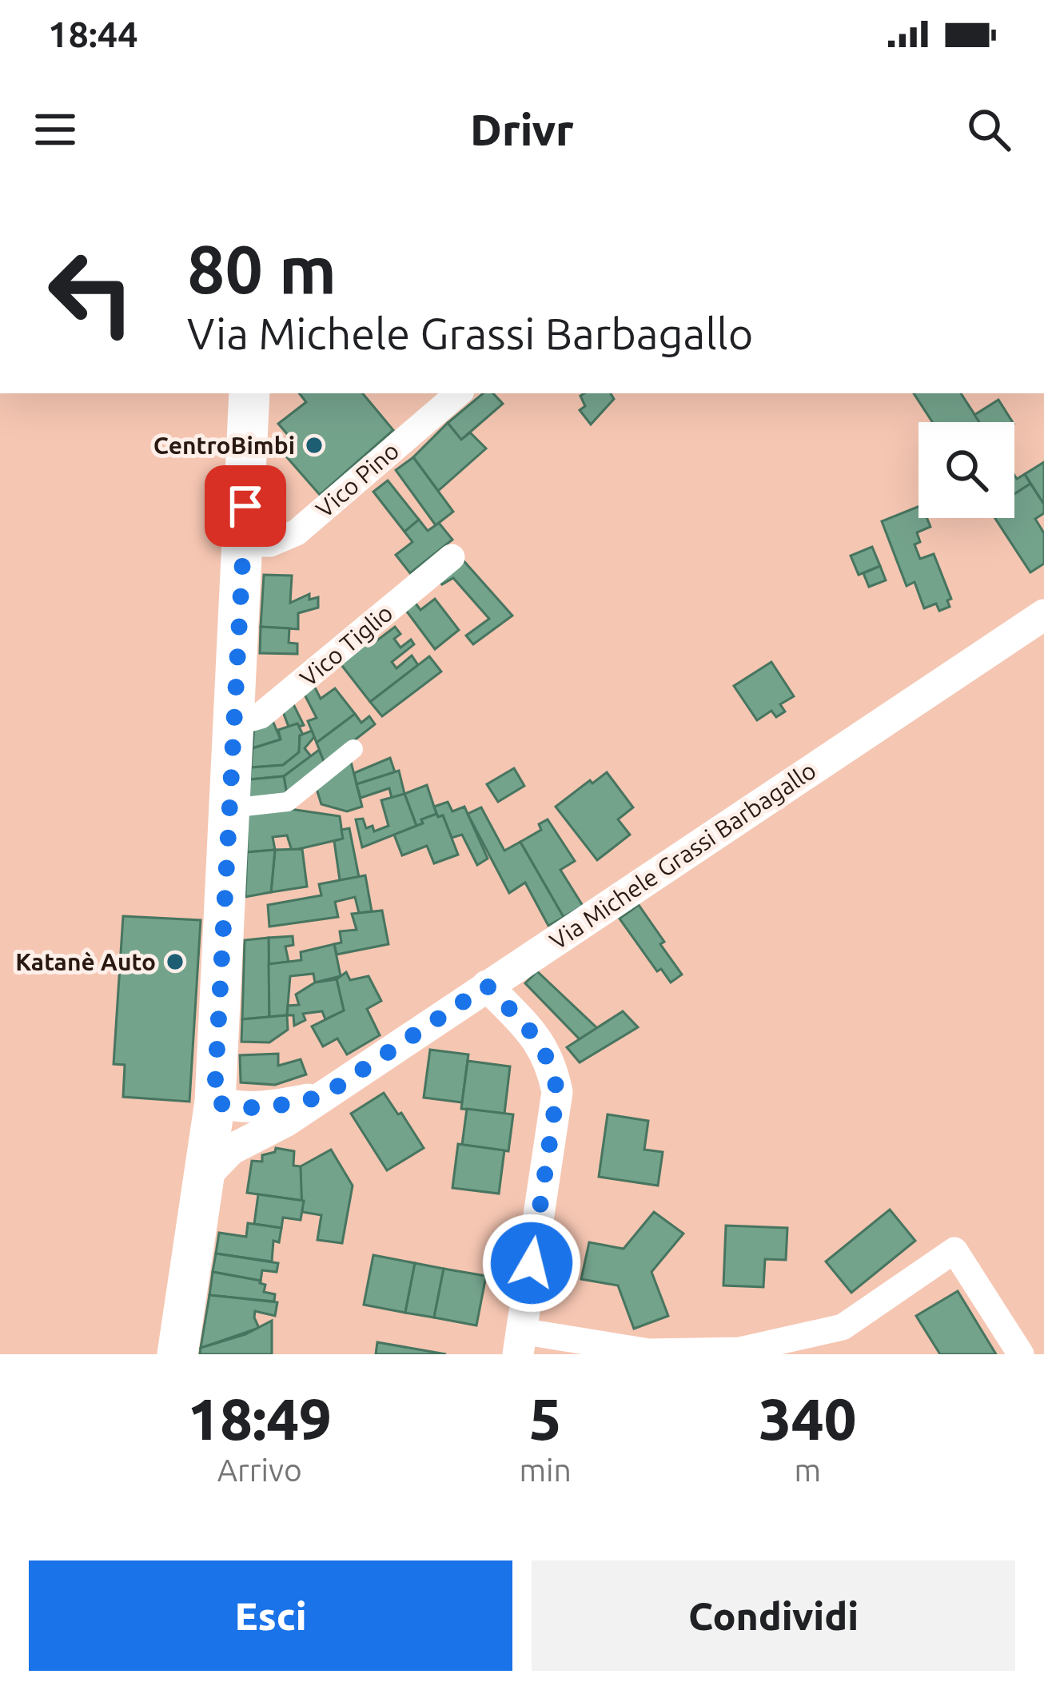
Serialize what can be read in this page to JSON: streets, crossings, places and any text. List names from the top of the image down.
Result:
{
  "streets": {
    "street": ["Vico Pino", "Vico Tiglio", "Via Michele Grassi Barbagallo"]
  },
  "places": ["CentroBimbi", "Katanè Auto"],
  "page": {
    "status": "18:44",
    "header": "Drivr",
    "turn": ["80 m", "Via Michele Grassi Barbagallo"],
    "eta": [
      "18:49",
      "Arrivo",
      "5",
      "min",
      "340",
      "m"
    ],
    "buttons": ["Esci", "Condividi"]
  }
}
